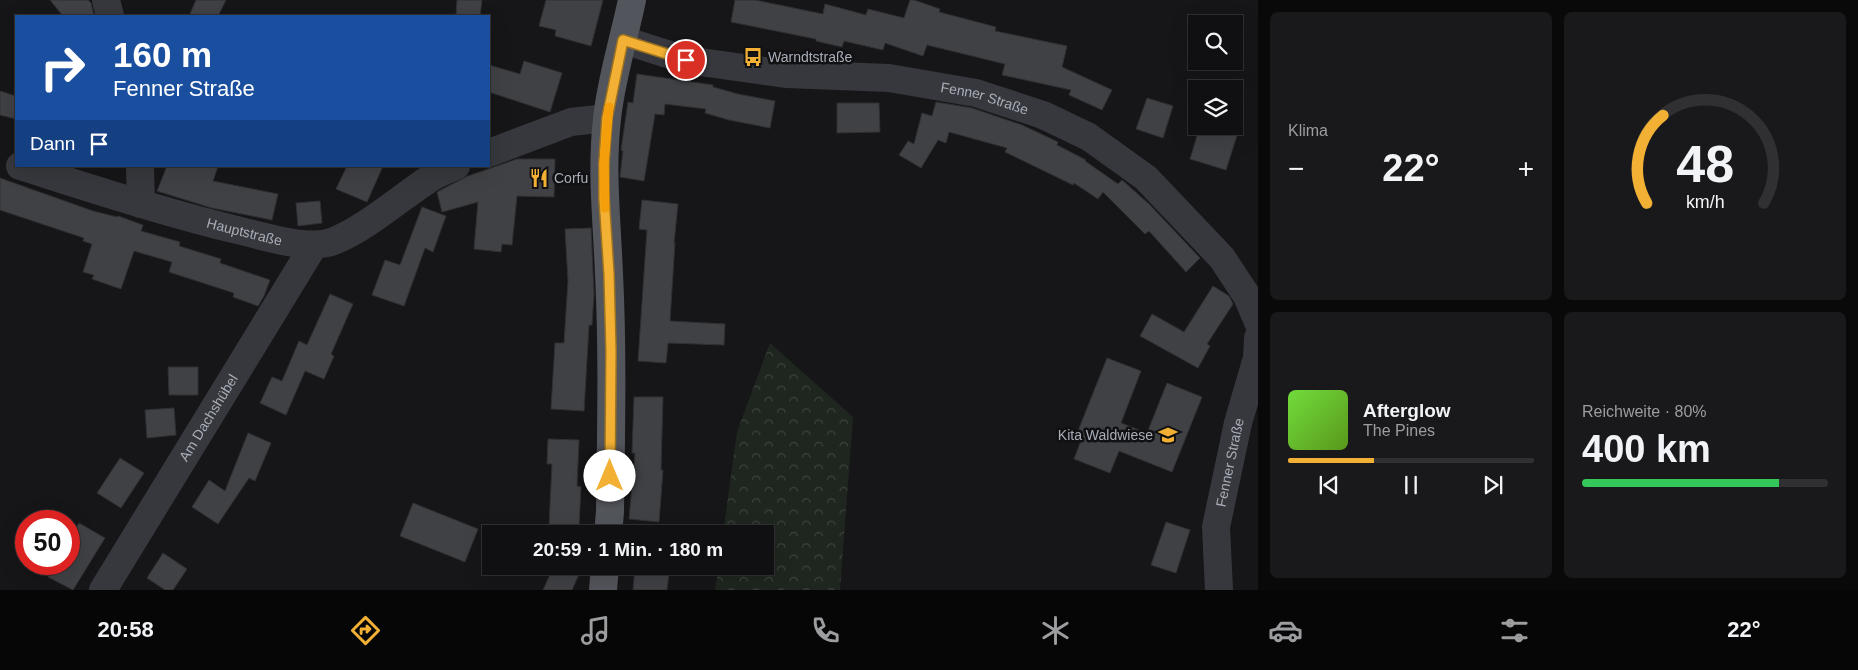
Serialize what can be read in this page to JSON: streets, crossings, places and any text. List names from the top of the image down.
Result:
{
  "streets": {
    "street": ["Fenner Straße", "Hauptstraße", "Am Dachshübel"]
  },
  "crossings": [
    ["Hauptstraße", "Am Dachshübel"]
  ],
  "places": {
    "bus stop": ["Warndtstraße"],
    "restaurant": ["Corfu"],
    "school or university": ["Kita Waldwiese"]
  },
  "page": {
    "tile": [
      "Klima",
      ["Reichweite · 80%", "400 km"]
    ],
    "turn": ["160 m", "Fenner Straße"],
    "then": "Dann",
    "heat": ["−", "22°", "+"],
    "song": ["Afterglow", "The Pines"],
    "limit": "50",
    "trip": "20:59 · 1 Min. · 180 m",
    "tabs": ["20:58", "22°"],
    "gauge": ["48", "km/h"]
  }
}
